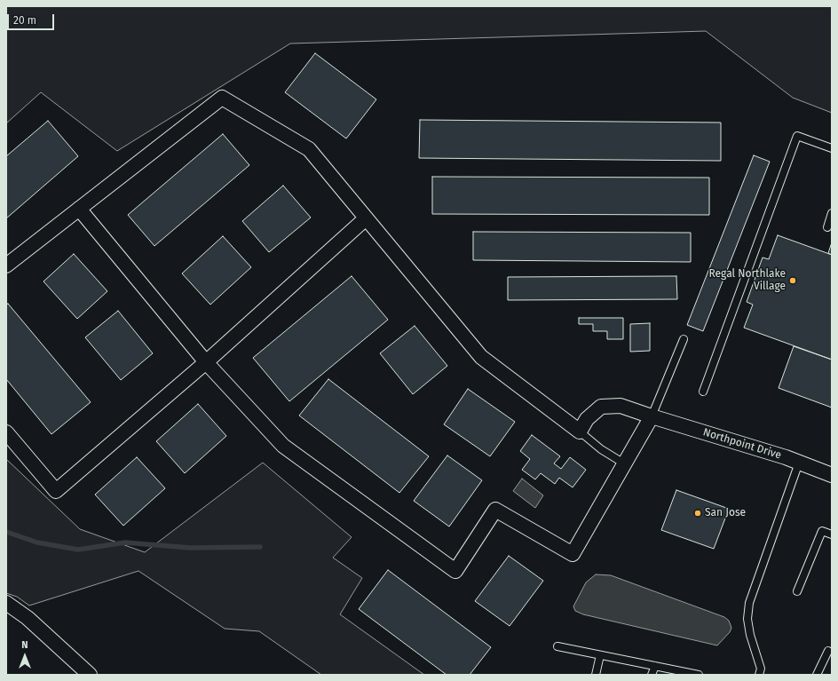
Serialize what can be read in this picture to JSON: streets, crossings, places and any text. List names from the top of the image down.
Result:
{
  "streets": {
    "street": ["Northpoint Drive"]
  },
  "places": ["Regal Northlake Village", "San Jose"],
  "scale_bar": "20 m",
  "north": "top"
}
